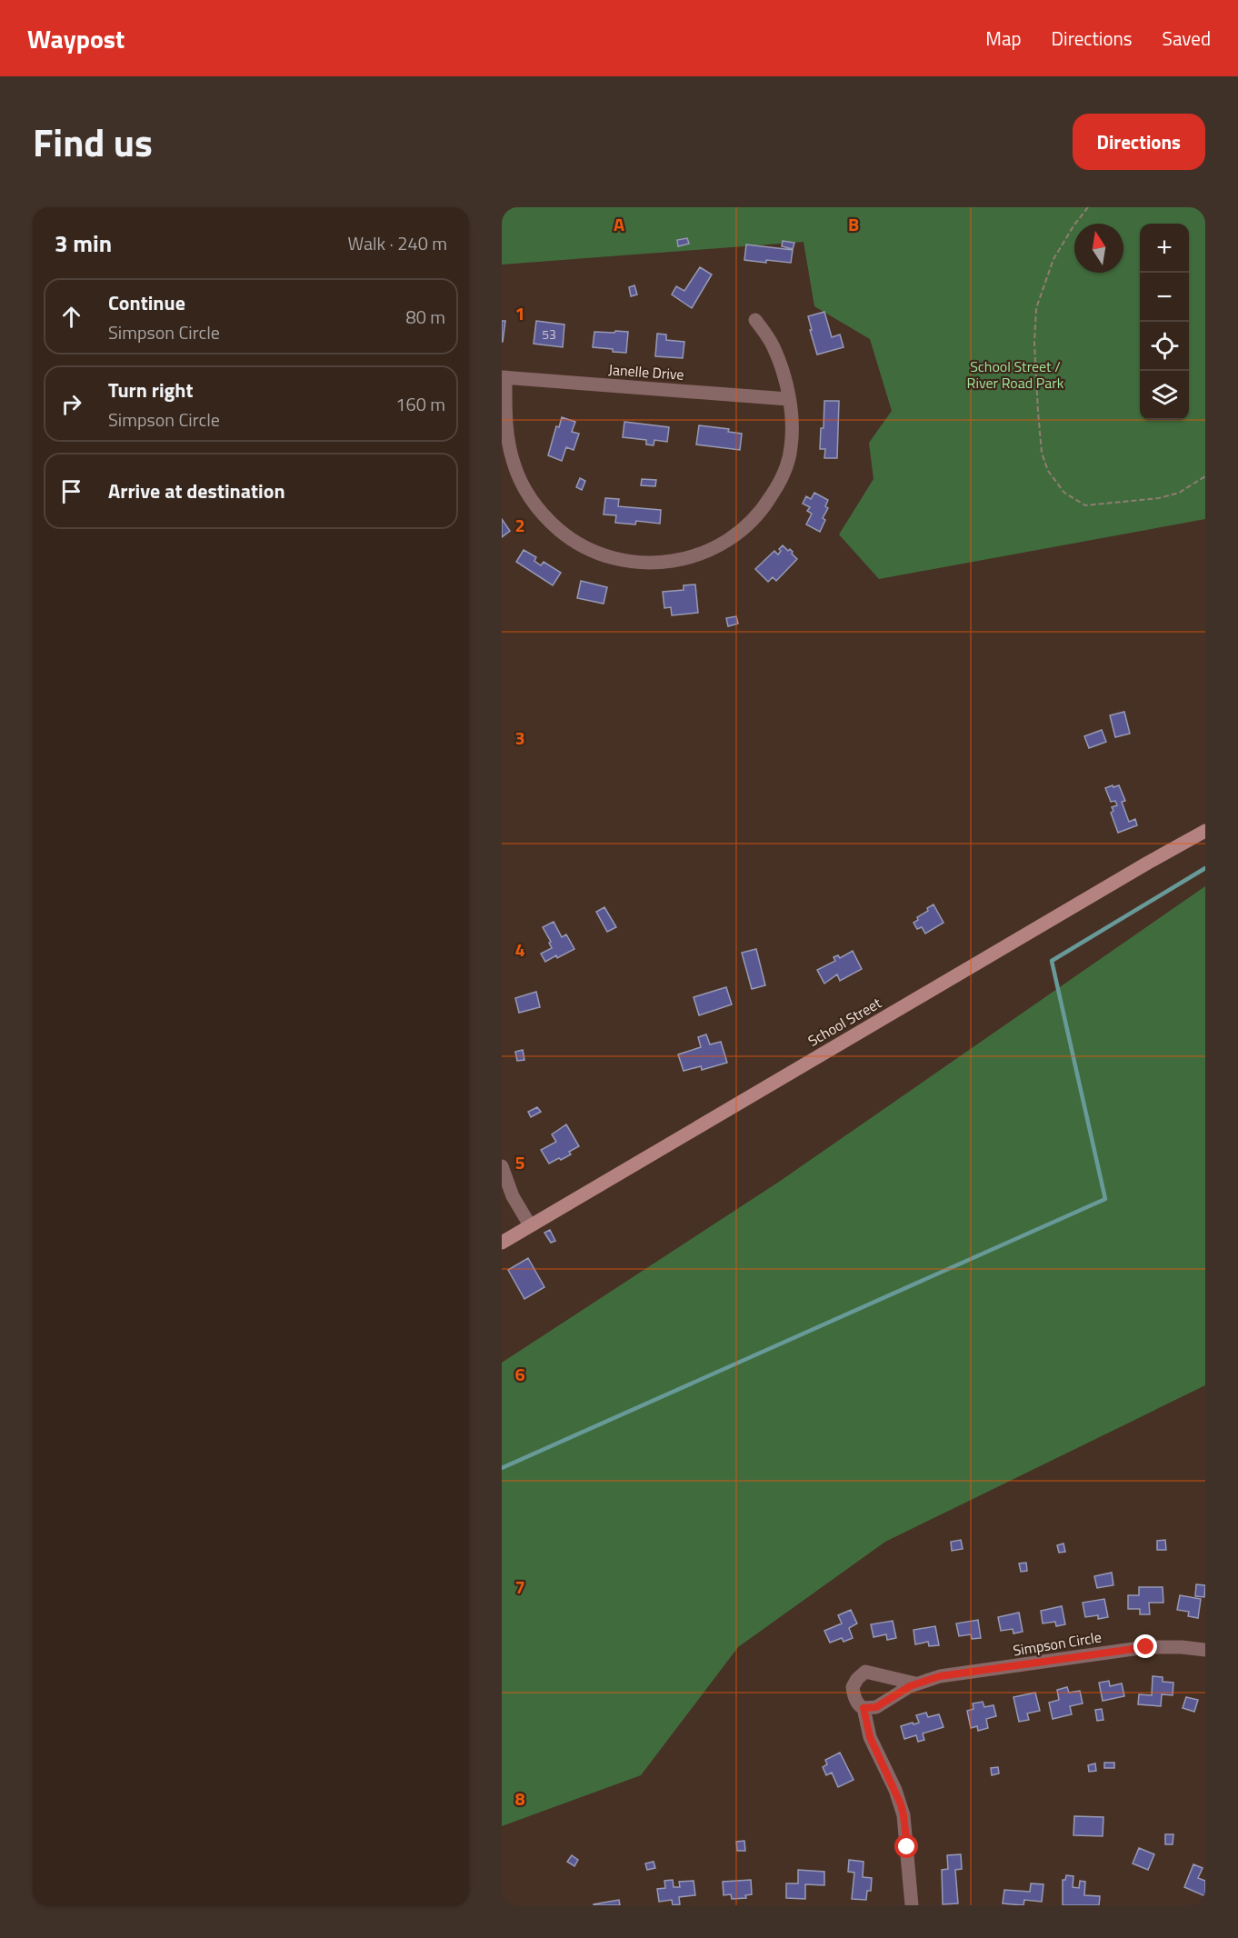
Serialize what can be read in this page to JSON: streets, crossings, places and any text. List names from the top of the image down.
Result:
{
  "streets": {
    "street": ["Janelle Drive", "School Street", "Simpson Circle"]
  },
  "parks": ["School Street / River Road Park"],
  "house_numbers": ["53"],
  "north": "top",
  "page": {
    "header": "Waypost",
    "nav": ["Map", "Directions", "Saved"],
    "title": "Find us",
    "buttons": "Directions",
    "heading": ["3 min", "Walk · 240 m"],
    "map_buttons": ["+", "−"],
    "list": [
      ["Continue", "Simpson Circle", "80 m"],
      ["Turn right", "Simpson Circle", "160 m"],
      "Arrive at destination"
    ]
  },
  "grid": {
    "columns": ["A", "B"],
    "rows": [
      "1",
      "2",
      "3",
      "4",
      "5",
      "6",
      "7",
      "8"
    ]
  }
}
